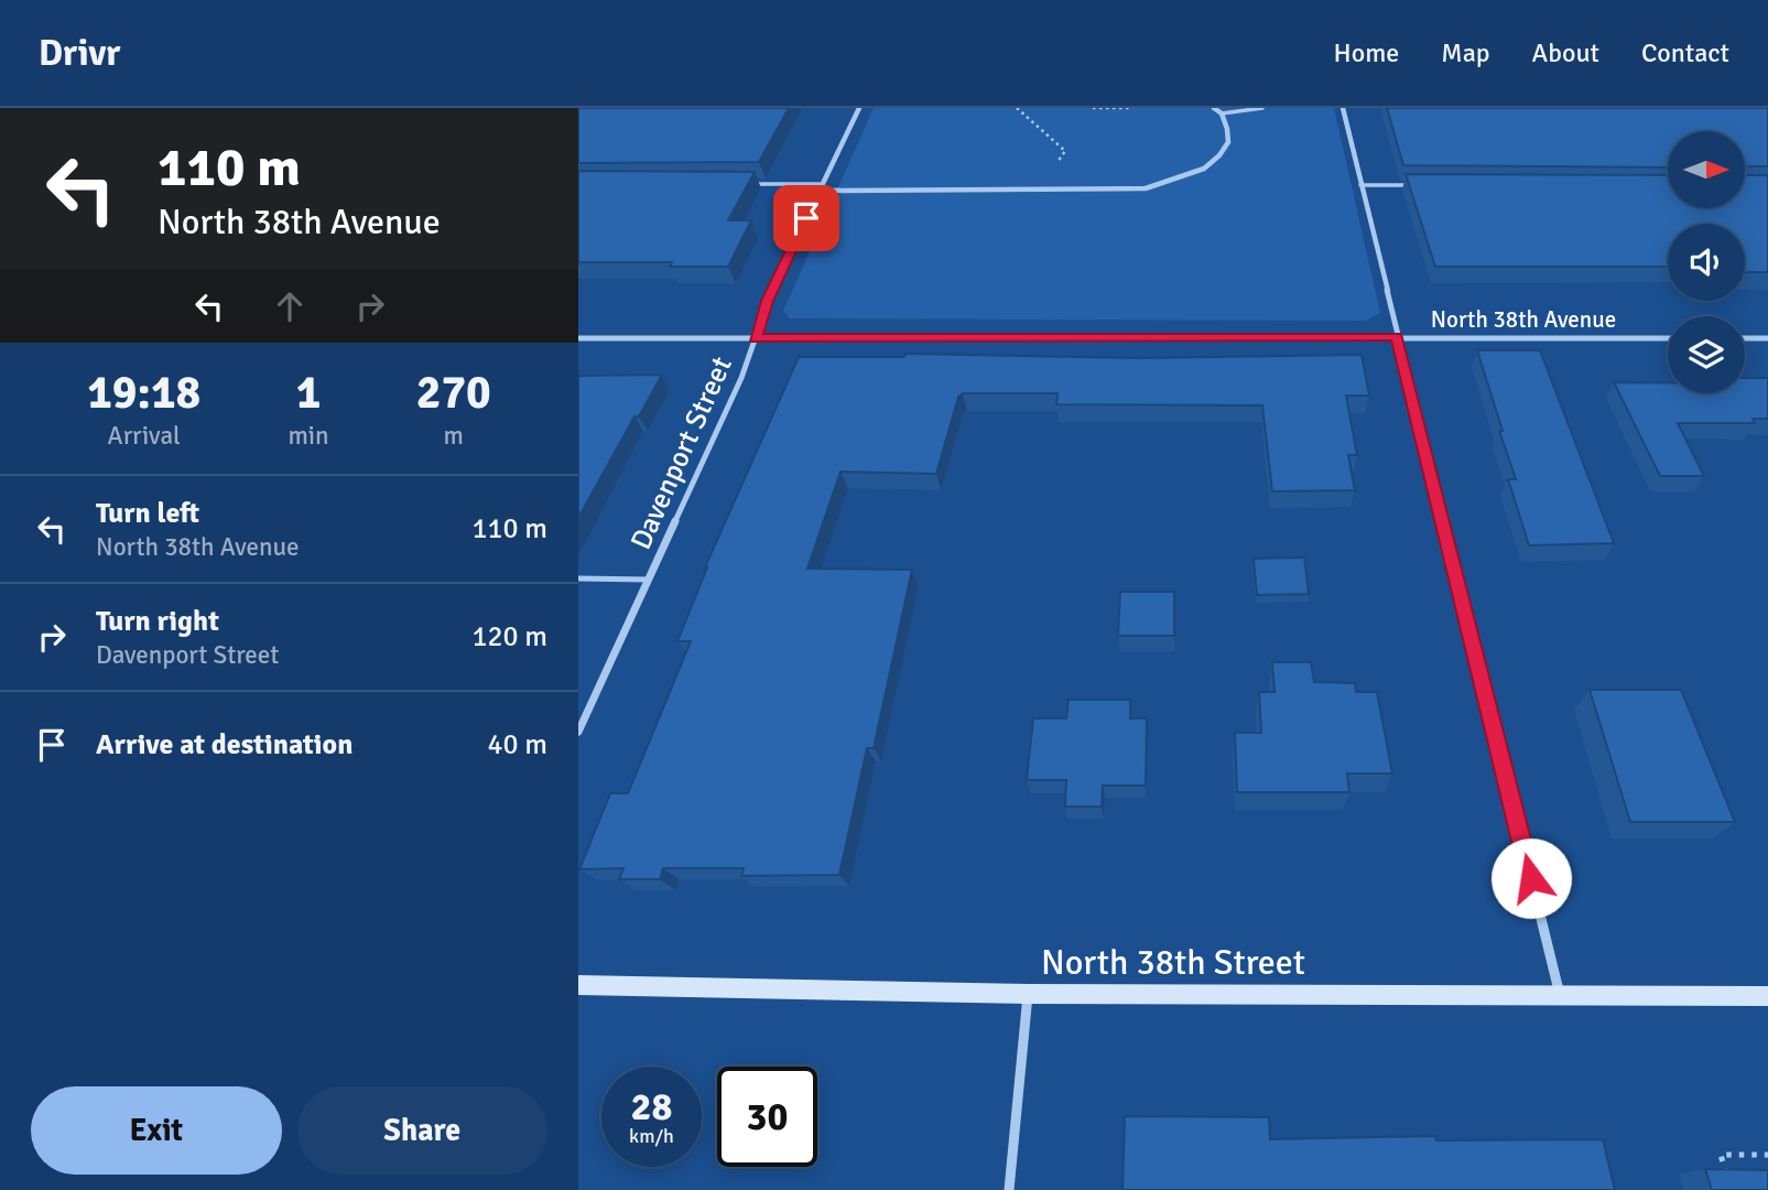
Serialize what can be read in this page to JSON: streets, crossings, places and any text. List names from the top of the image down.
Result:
{
  "streets": {
    "street": ["North 38th Avenue", "Davenport Street", "North 38th Street"]
  },
  "crossings": [
    ["North 38th Avenue", "Davenport Street"]
  ],
  "north": "right",
  "page": {
    "header": "Drivr",
    "nav": [
      "Home",
      "Map",
      "About",
      "Contact"
    ],
    "turn": ["110 m", "North 38th Avenue"],
    "eta": [
      "19:18",
      "Arrival",
      "1",
      "min",
      "270",
      "m"
    ],
    "list": [
      {
        "name": "Turn left",
        "note": "North 38th Avenue",
        "value": "110 m"
      },
      {
        "name": "Turn right",
        "note": "Davenport Street",
        "value": "120 m"
      },
      {
        "name": "Arrive at destination",
        "value": "40 m"
      }
    ],
    "speed": "28 km/h",
    "limit": "30",
    "buttons": ["Exit", "Share"]
  }
}
